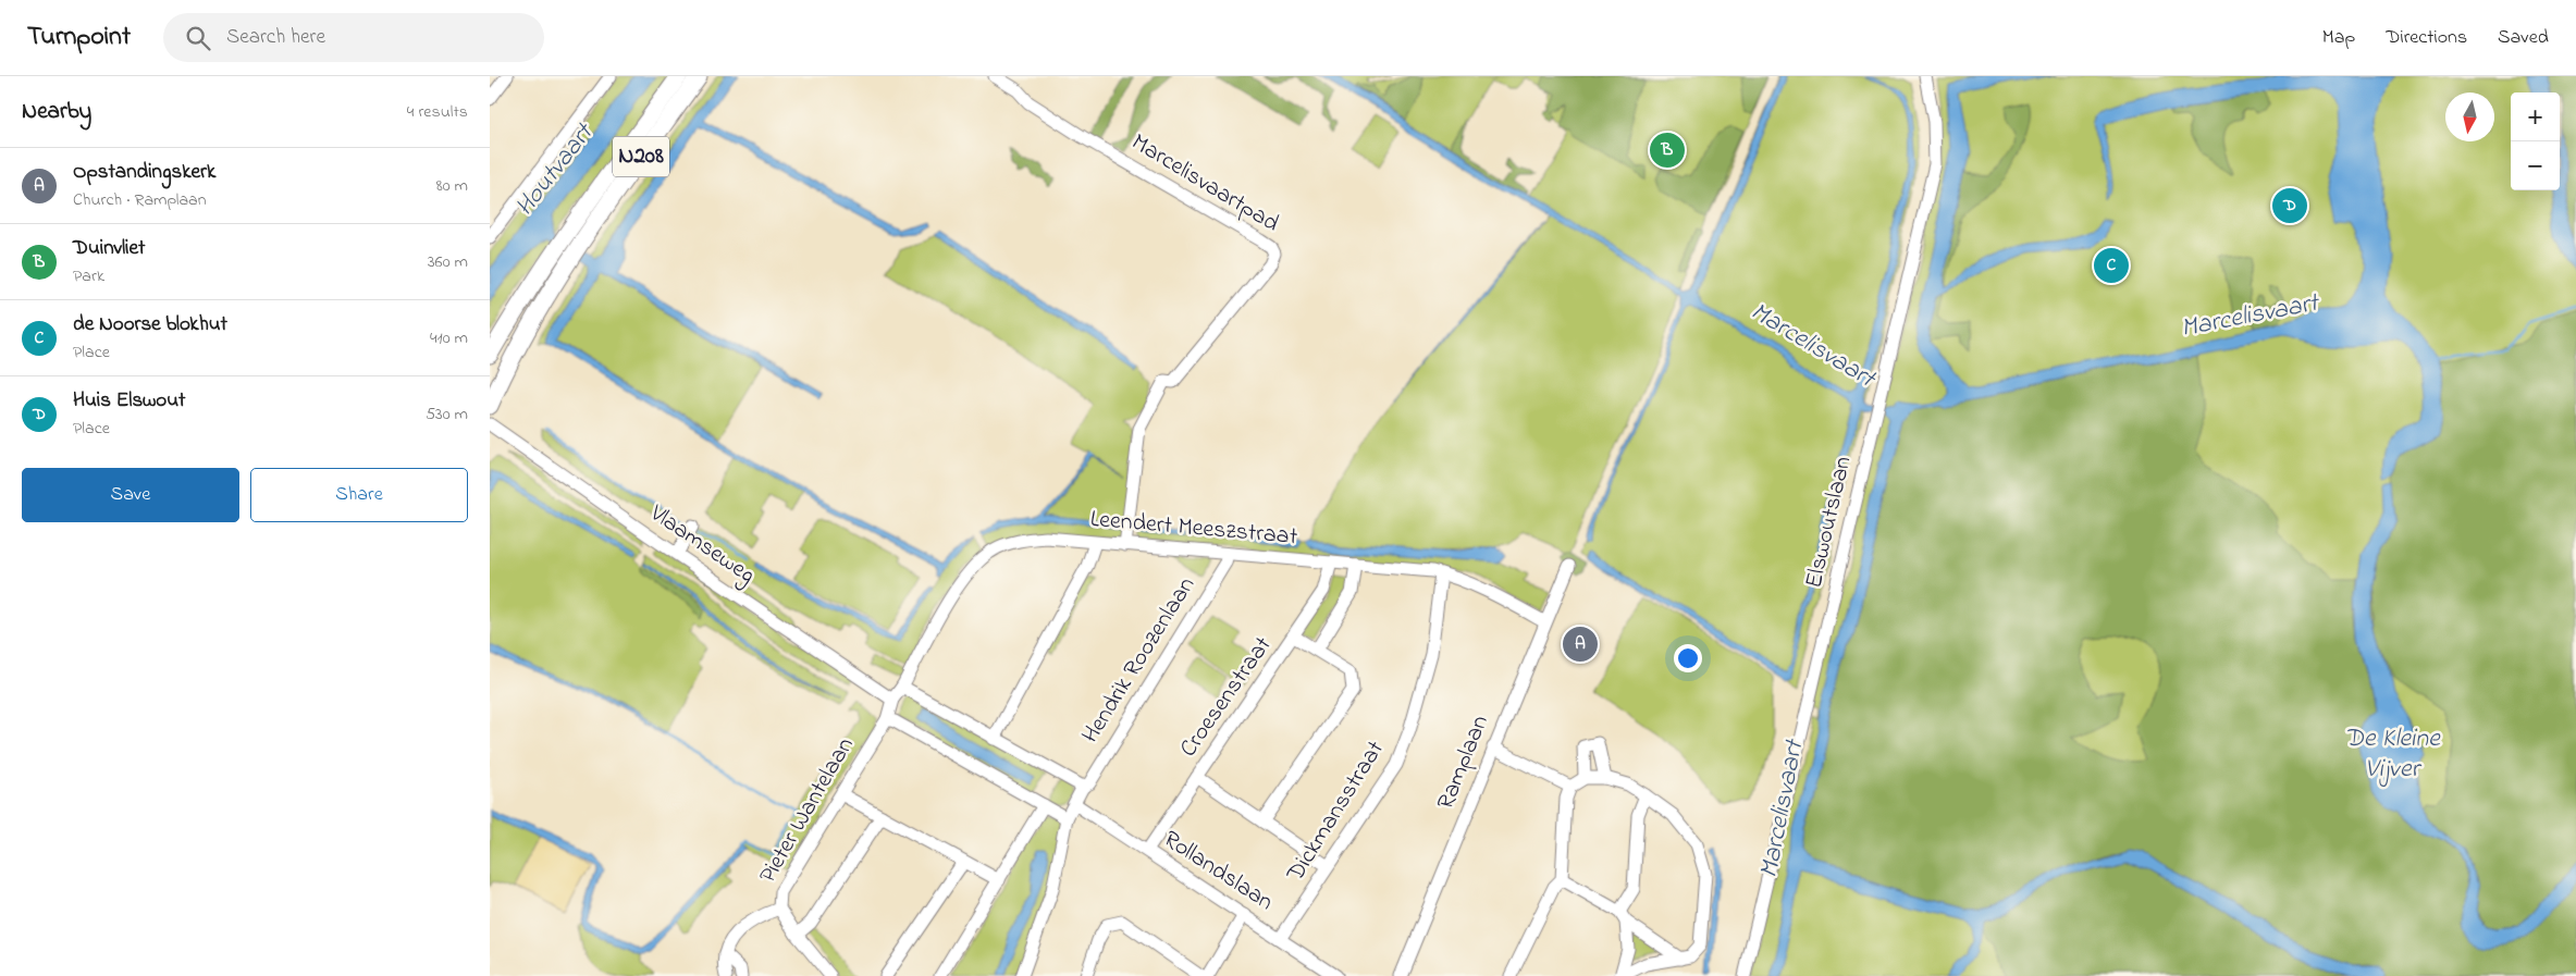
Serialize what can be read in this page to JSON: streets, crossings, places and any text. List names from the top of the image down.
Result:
{
  "streets": {
    "main road": ["N208"],
    "street": [
      "Marcelisvaartpad",
      "Elswoutslaan",
      "Leendert Meeszstraat",
      "Vlaamseweg",
      "Hendrik Roozenlaan",
      "Croesenstraat",
      "Ramplaan",
      "Pieter Wantelaan",
      "Dickmansstraat",
      "Rollandslaan"
    ]
  },
  "crossings": [
    ["Marcelisvaartpad", "Leendert Meeszstraat"],
    ["Leendert Meeszstraat", "Hendrik Roozenlaan"],
    ["Leendert Meeszstraat", "Croesenstraat"],
    ["Leendert Meeszstraat", "Ramplaan"],
    ["Leendert Meeszstraat", "Dickmansstraat"],
    ["Croesenstraat", "Rollandslaan"],
    ["Dickmansstraat", "Rollandslaan"]
  ],
  "water": ["Houtvaart", "Marcelisvaart", "De Kleine Vijver"],
  "north": "bottom",
  "page": {
    "header": "Turnpoint",
    "search": "Search here",
    "nav": ["Map", "Directions", "Saved"],
    "heading": ["Nearby", "4 results"],
    "map_buttons": ["+", "−"],
    "pins": [
      "B",
      "D",
      "C",
      "A"
    ],
    "list": [
      {
        "mark": "A",
        "name": "Opstandingskerk",
        "note": "Church · Ramplaan",
        "value": "80 m"
      },
      {
        "mark": "B",
        "name": "Duinvliet",
        "note": "Park",
        "value": "360 m"
      },
      {
        "mark": "C",
        "name": "de Noorse blokhut",
        "note": "Place",
        "value": "410 m"
      },
      {
        "mark": "D",
        "name": "Huis Elswout",
        "note": "Place",
        "value": "530 m"
      }
    ],
    "buttons": ["Save", "Share"]
  }
}
